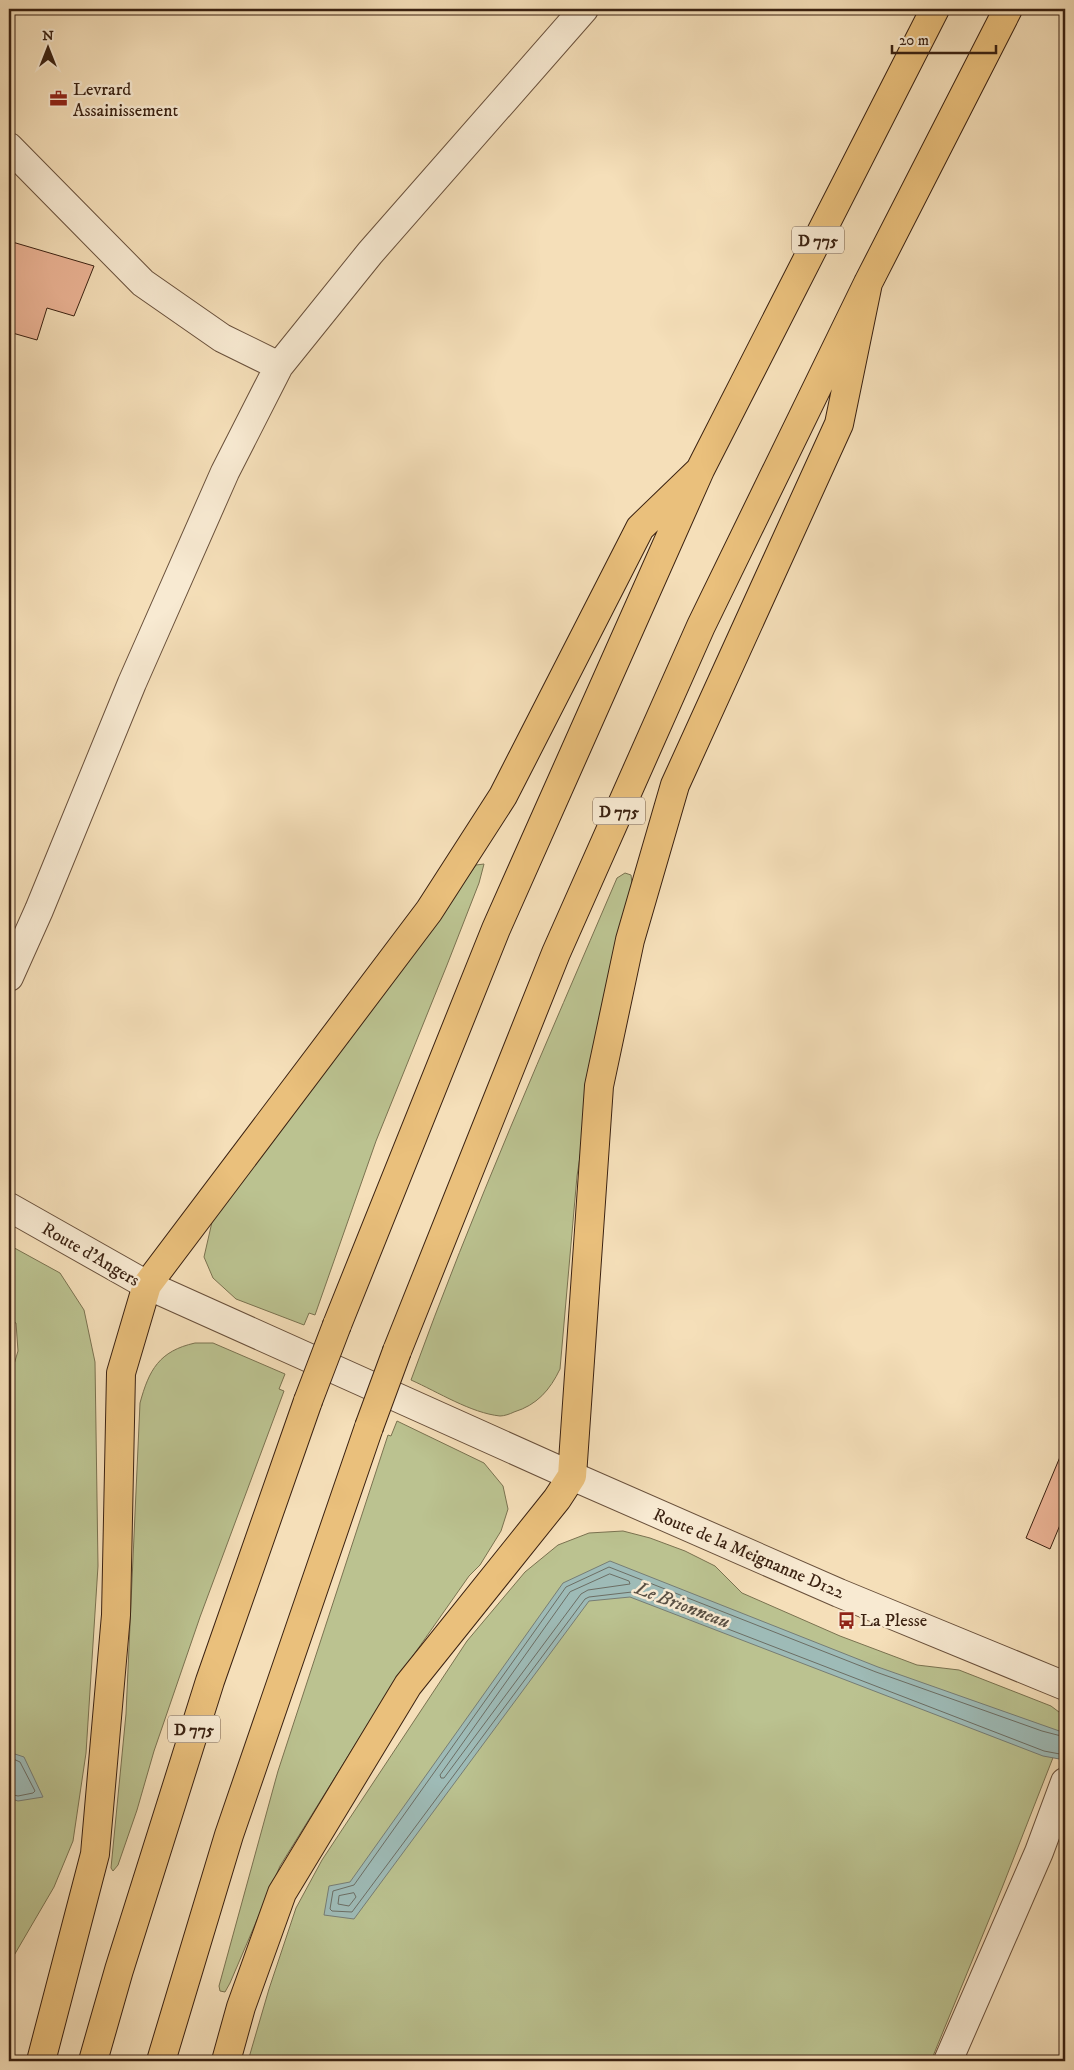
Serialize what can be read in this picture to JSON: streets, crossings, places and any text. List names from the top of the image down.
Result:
{
  "streets": {
    "highway": ["D 775"],
    "street": ["Route d'Angers", "Route de la Meignanne D122"]
  },
  "crossings": [
    ["Route d'Angers", "Route de la Meignanne D122"]
  ],
  "water": ["Le Brionneau"],
  "places": {
    "office": ["Levrard Assainissement"],
    "bus stop": ["La Plesse"]
  },
  "scale_bar": "20 m",
  "north": "top"
}
